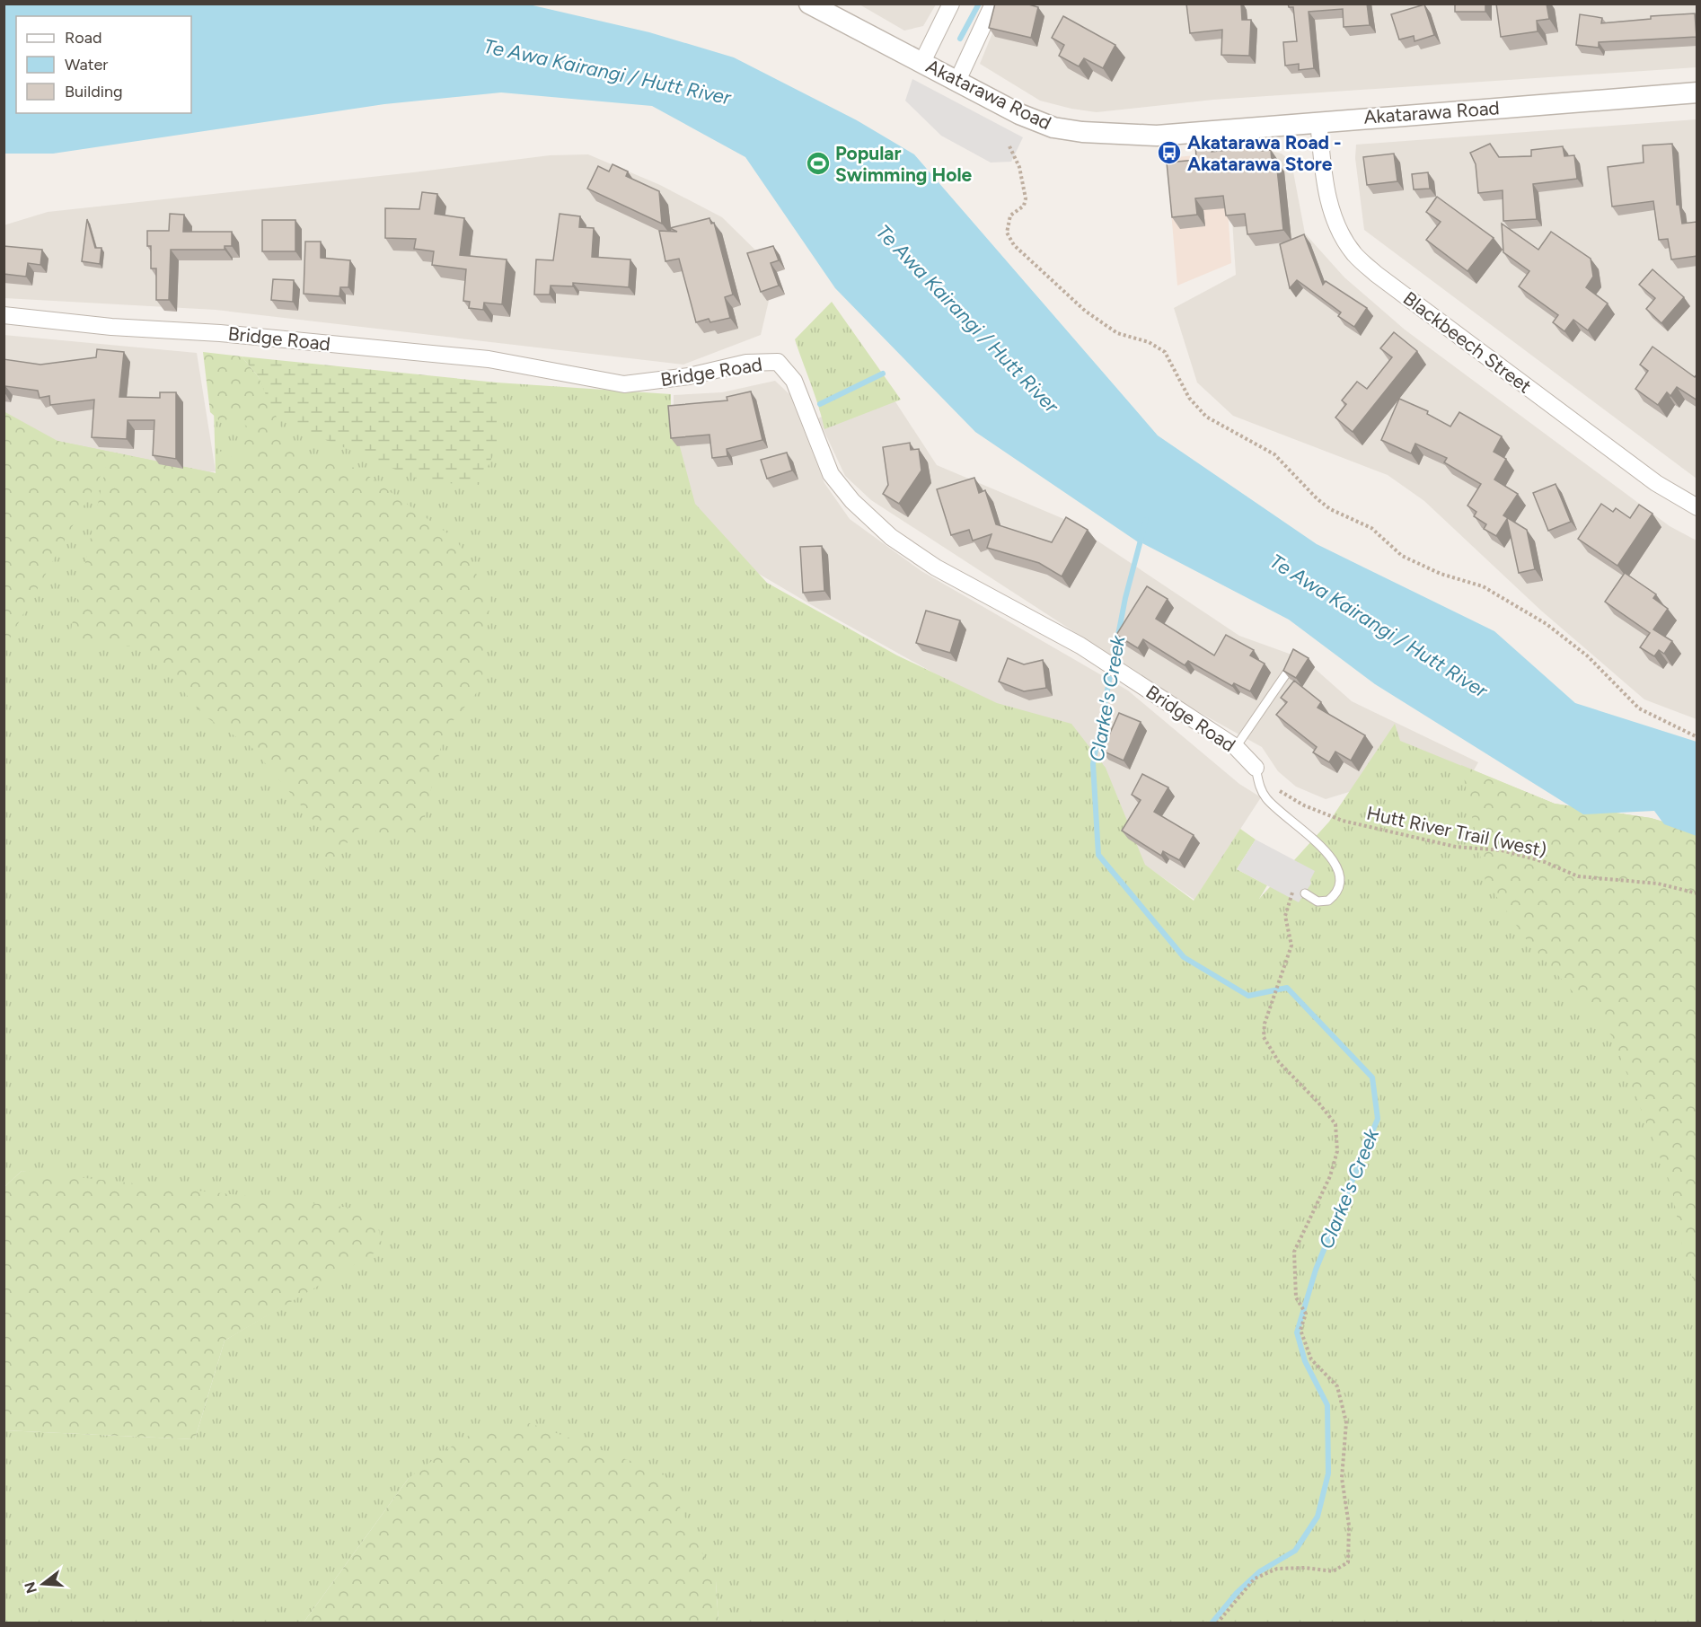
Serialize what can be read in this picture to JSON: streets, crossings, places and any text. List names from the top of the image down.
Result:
{
  "streets": {
    "street": ["Akatarawa Road", "Bridge Road", "Blackbeech Street"],
    "path": ["Hutt River Trail (west)"]
  },
  "crossings": [
    ["Akatarawa Road", "Blackbeech Street"],
    ["Bridge Road", "Hutt River Trail (west)"]
  ],
  "water": ["Te Awa Kairangi / Hutt River", "Clarke's Creek"],
  "places": {
    "bus stop": ["Akatarawa Road - Akatarawa Store"],
    "sports": ["Popular Swimming Hole"]
  },
  "legend": ["Road", "Water", "Building"],
  "north": "left"
}
